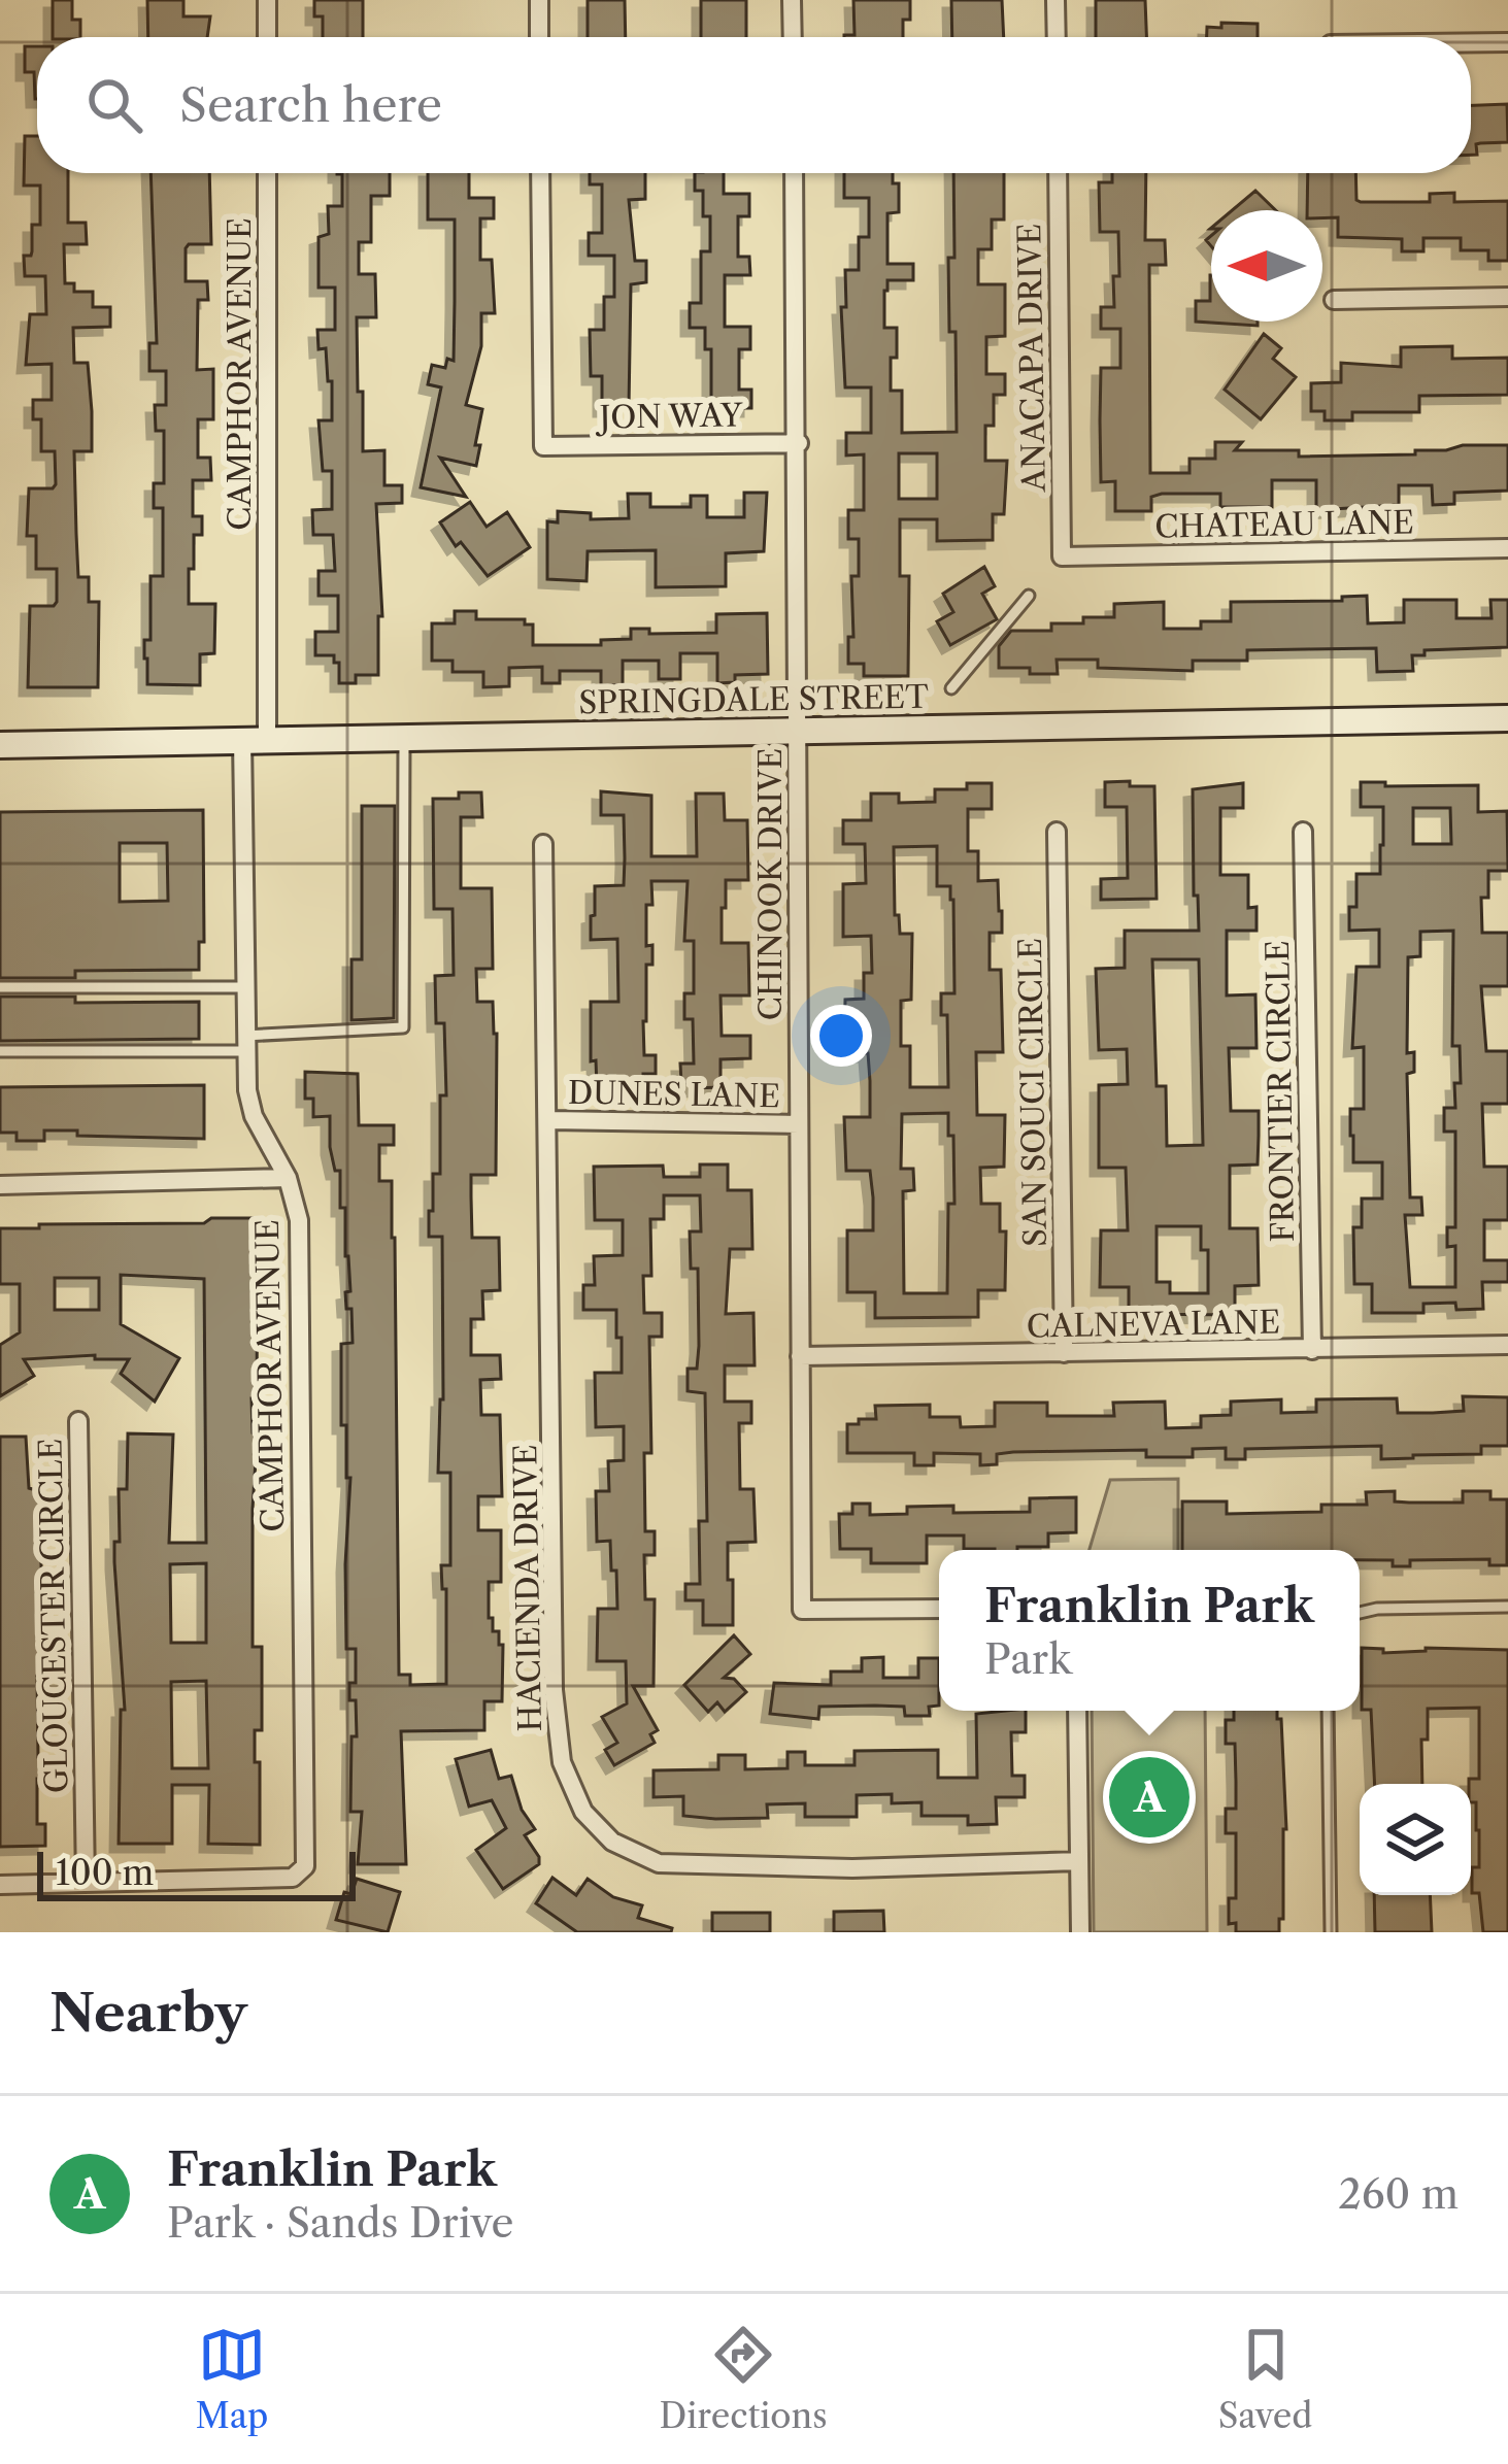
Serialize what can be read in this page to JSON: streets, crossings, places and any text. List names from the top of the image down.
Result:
{
  "streets": {
    "main road": ["SPRINGDALE STREET"],
    "street": [
      "ANACAPA DRIVE",
      "CAMPHOR AVENUE",
      "JON WAY",
      "CHATEAU LANE",
      "CHINOOK DRIVE",
      "FRONTIER CIRCLE",
      "SAN SOUCI CIRCLE",
      "DUNES LANE",
      "CALNEVA LANE",
      "HACIENDA DRIVE",
      "GLOUCESTER CIRCLE"
    ]
  },
  "crossings": [
    ["ANACAPA DRIVE", "CHATEAU LANE"],
    ["CAMPHOR AVENUE", "SPRINGDALE STREET"],
    ["CAMPHOR AVENUE", "GLOUCESTER CIRCLE"],
    ["JON WAY", "CHINOOK DRIVE"],
    ["SPRINGDALE STREET", "CHINOOK DRIVE"],
    ["CHINOOK DRIVE", "DUNES LANE"],
    ["CHINOOK DRIVE", "CALNEVA LANE"],
    ["FRONTIER CIRCLE", "CALNEVA LANE"],
    ["SAN SOUCI CIRCLE", "CALNEVA LANE"],
    ["DUNES LANE", "HACIENDA DRIVE"]
  ],
  "scale_bar": "100 m",
  "north": "left",
  "page": {
    "search": "Search here",
    "popup": ["Franklin Park", "Park"],
    "pins": "A",
    "scale": "100 m",
    "heading": "Nearby",
    "list": [
      {
        "mark": "A",
        "name": "Franklin Park",
        "note": "Park · Sands Drive",
        "value": "260 m"
      }
    ],
    "nav": ["Map", "Directions", "Saved"]
  }
}
